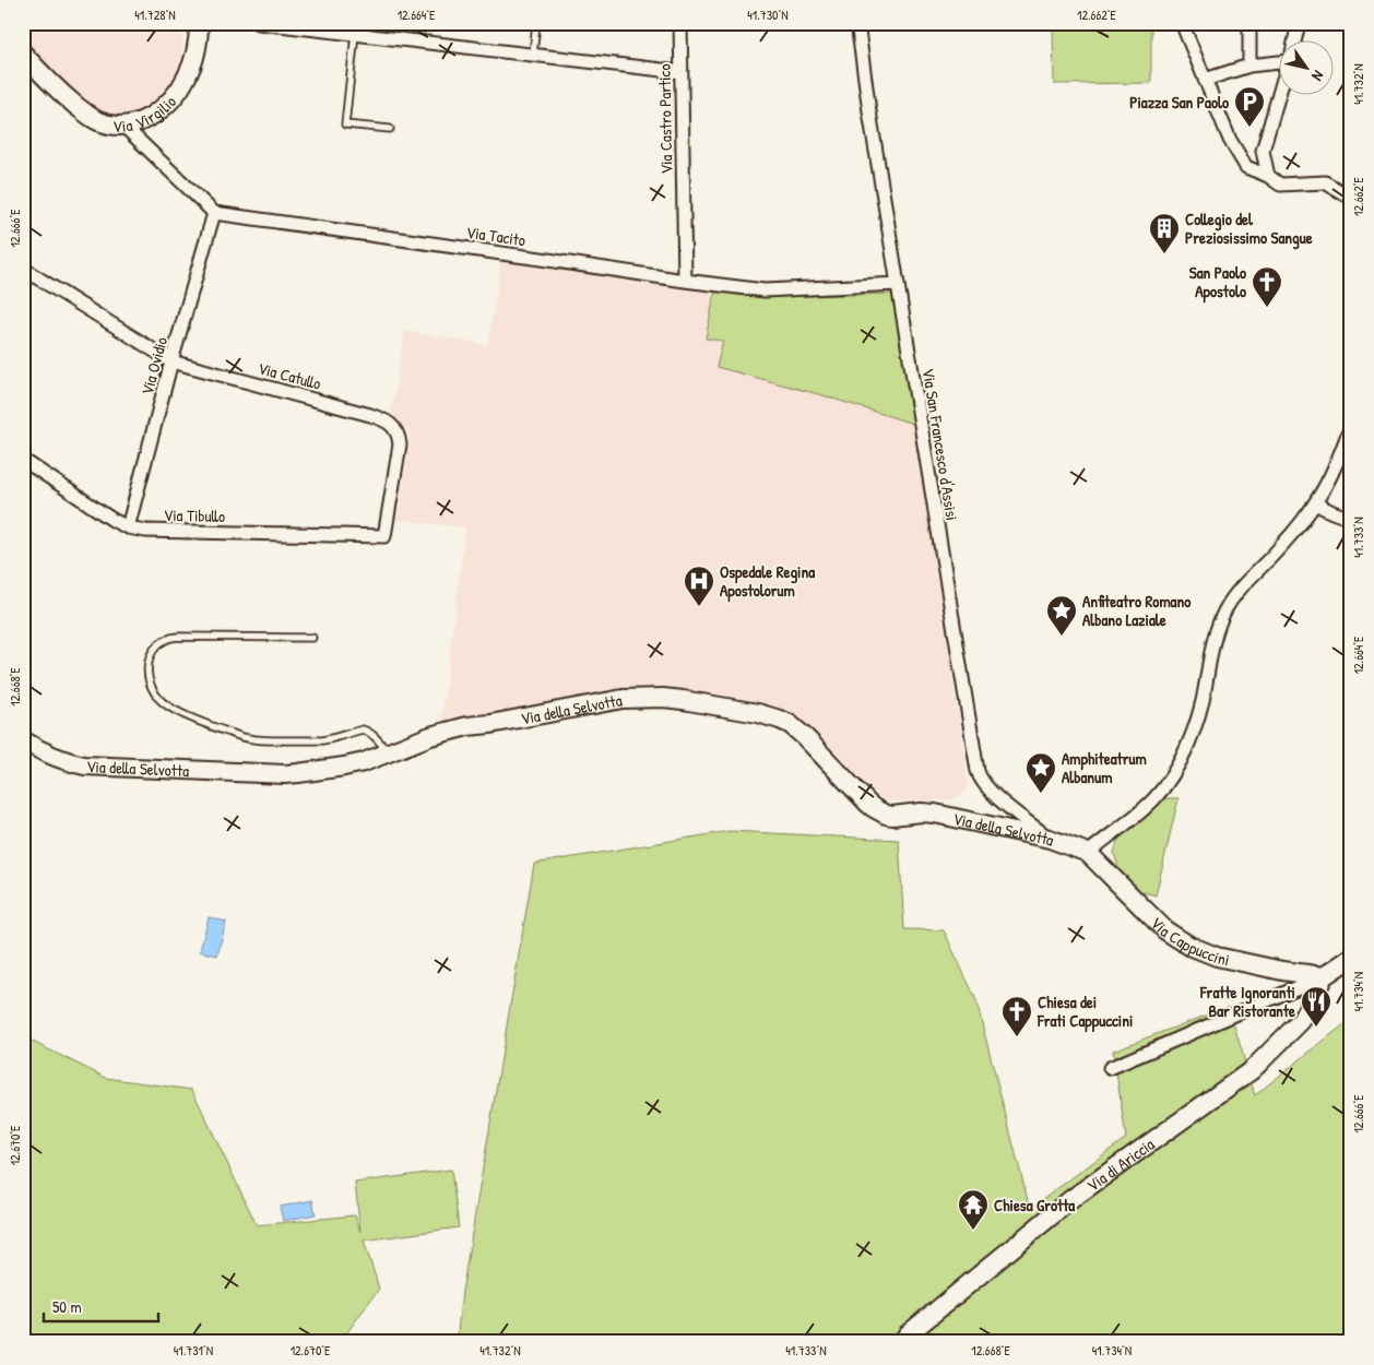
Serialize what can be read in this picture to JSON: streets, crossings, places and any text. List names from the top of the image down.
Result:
{
  "streets": {
    "street": [
      "Via Virgilio",
      "Via Castro Partico",
      "Via Tacito",
      "Via Ovidio",
      "Via Catullo",
      "Via San Francesco d'Assisi",
      "Via Tibullo",
      "Via della Selvotta",
      "Via Cappuccini",
      "Via di Ariccia"
    ]
  },
  "crossings": [
    ["Via Castro Partico", "Via Tacito"],
    ["Via Tacito", "Via Ovidio"],
    ["Via Tacito", "Via San Francesco d'Assisi"],
    ["Via Ovidio", "Via Catullo"],
    ["Via Ovidio", "Via Tibullo"],
    ["Via Catullo", "Via Tibullo"],
    ["Via San Francesco d'Assisi", "Via della Selvotta"],
    ["Via della Selvotta", "Via Cappuccini"],
    ["Via Cappuccini", "Via di Ariccia"]
  ],
  "places": {
    "parking": ["Piazza San Paolo"],
    "building": ["Collegio del Preziosissimo Sangue"],
    "church": ["San Paolo Apostolo", "Chiesa dei Frati Cappuccini"],
    "hospital": ["Ospedale Regina Apostolorum"],
    "place": ["Anfiteatro Romano Albano Laziale", "Amphiteatrum Albanum"],
    "restaurant": ["Fratte Ignoranti Bar Ristorante"],
    "temple": ["Chiesa Grotta"]
  },
  "scale_bar": "50 m",
  "north": "bottom right",
  "coordinates": [
    "41.728°N",
    "12.664°E",
    "41.730°N",
    "12.662°E",
    "41.732°N",
    "12.666°E",
    "41.733°N",
    "12.668°E",
    "41.734°N",
    "12.670°E",
    "41.731°N"
  ]
}
